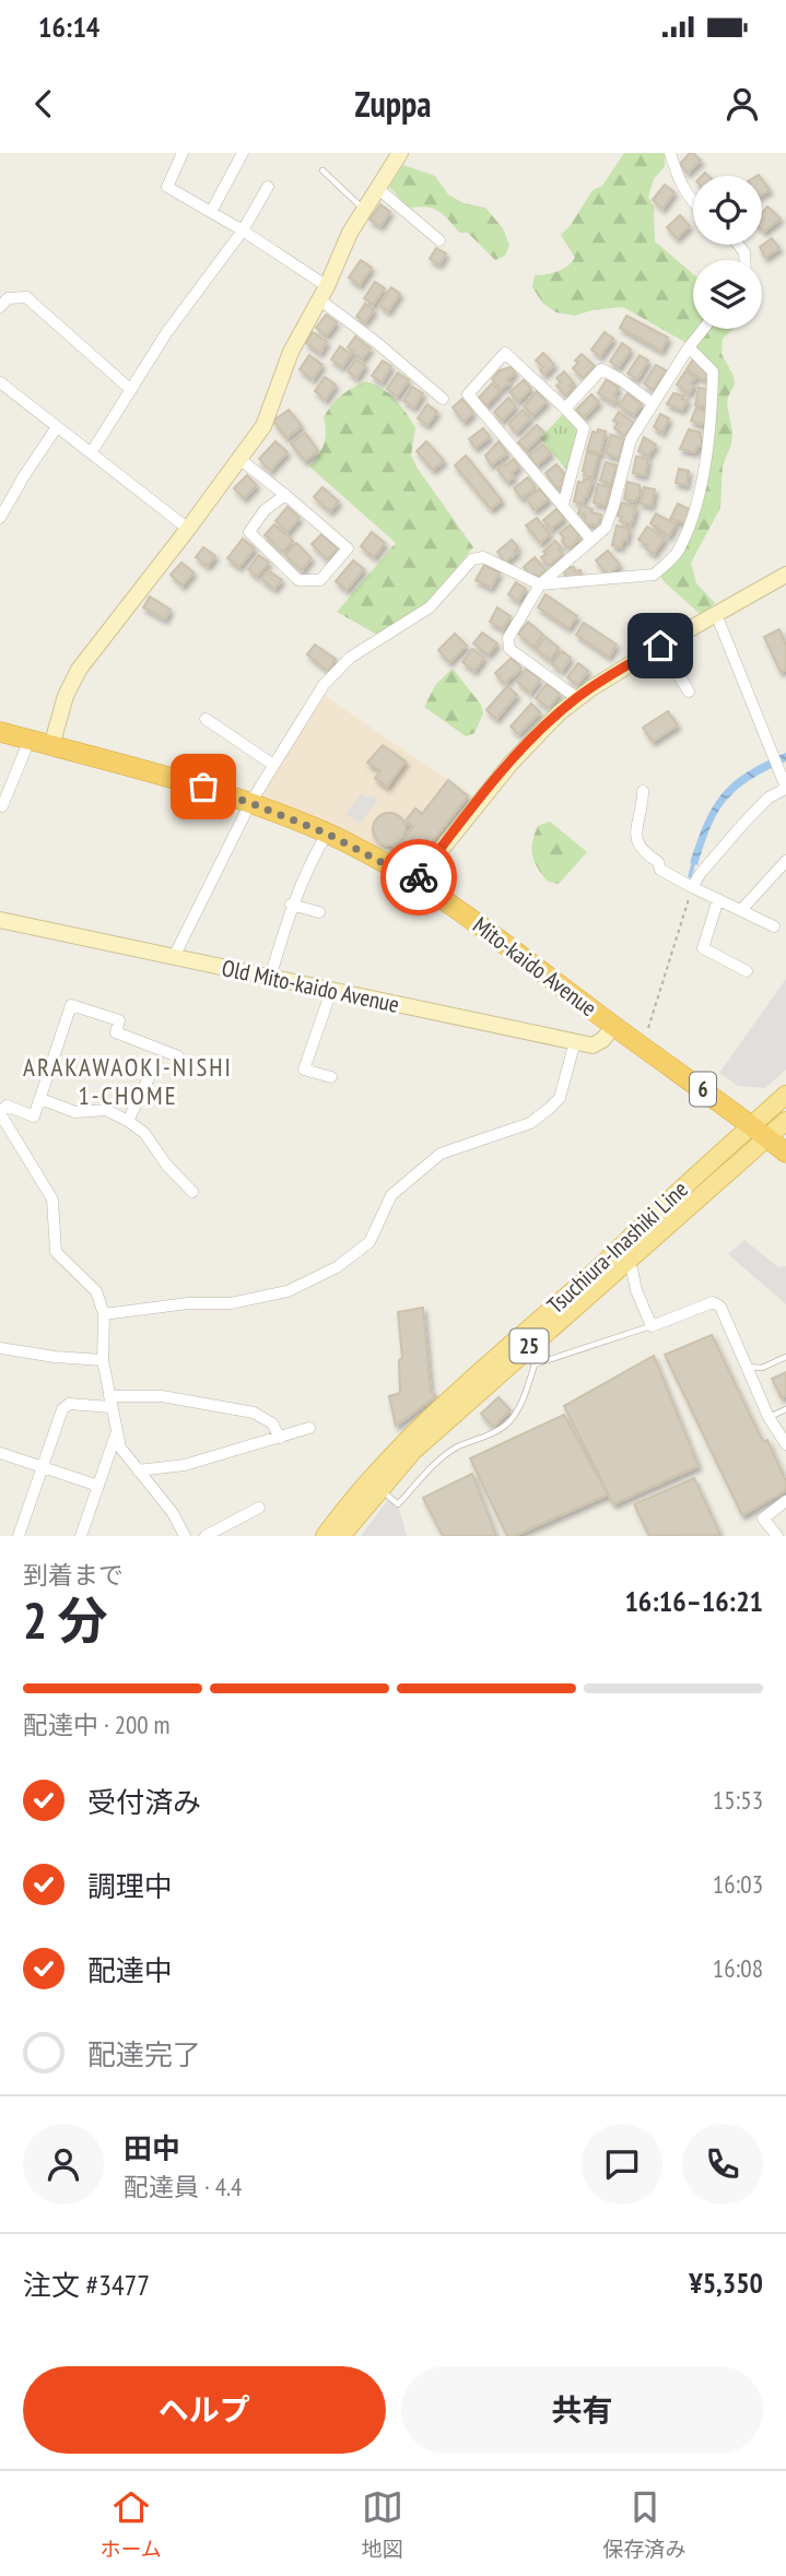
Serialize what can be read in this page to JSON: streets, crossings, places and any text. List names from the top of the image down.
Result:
{
  "streets": {
    "highway": ["Mito-kaido Avenue", "6"],
    "main road": ["Tsuchiura-Inashiki Line", "25"],
    "street": ["Old Mito-kaido Avenue"]
  },
  "crossings": [
    ["Mito-kaido Avenue", "Old Mito-kaido Avenue"],
    ["Mito-kaido Avenue", "6"],
    ["Mito-kaido Avenue", "Tsuchiura-Inashiki Line"],
    ["6", "Tsuchiura-Inashiki Line"]
  ],
  "districts": ["ARAKAWAOKI-NISHI 1-CHOME"],
  "page": {
    "status": "16:14",
    "header": "Zuppa",
    "heading": ["2 分", "到着まで", "16:16–16:21"],
    "panel": [
      "田中",
      "配達員 · 4.4",
      "注文 #3477",
      "¥5,350"
    ],
    "bar": "配達中 · 200 m",
    "list": [
      ["受付済み", "15:53"],
      ["調理中", "16:03"],
      ["配達中", "16:08"],
      "配達完了"
    ],
    "buttons": ["ヘルプ", "共有"],
    "tabs": ["ホーム", "地図", "保存済み"]
  }
}
